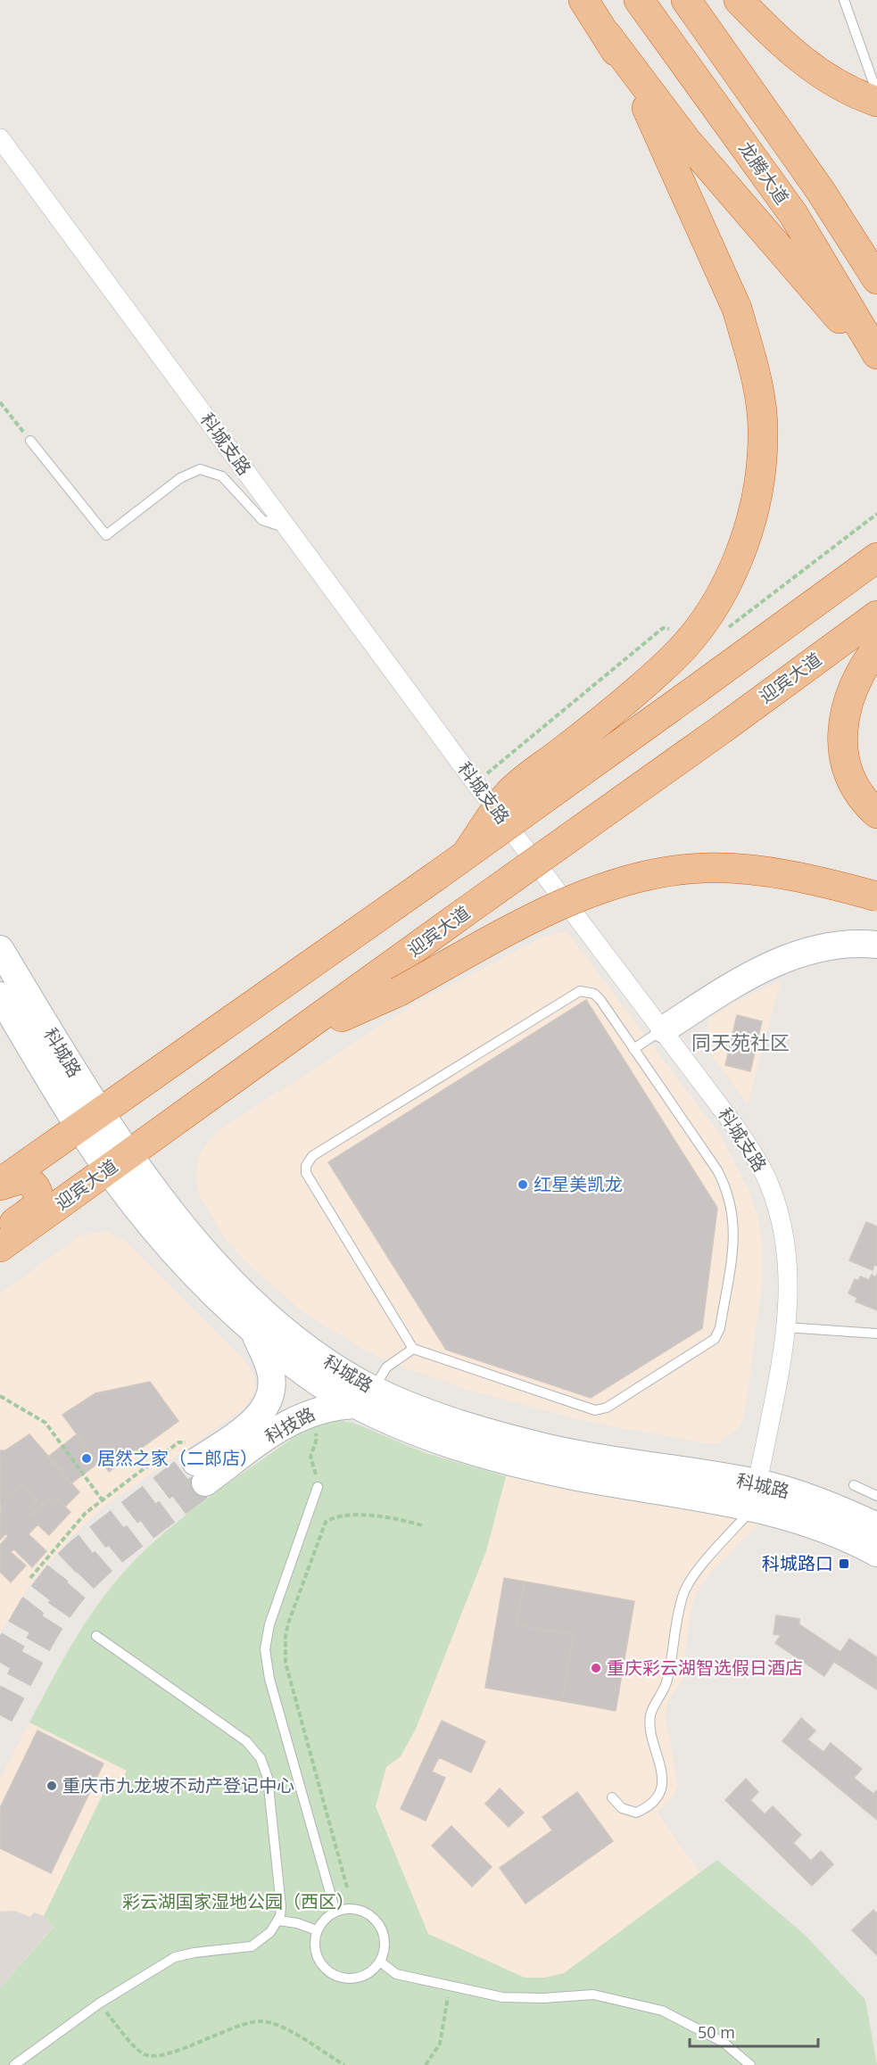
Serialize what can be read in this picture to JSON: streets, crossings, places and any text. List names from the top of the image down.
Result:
{
  "streets": {
    "highway": ["龙腾大道", "迎宾大道"],
    "main road": ["科城路", "科技路"],
    "street": ["科城支路"]
  },
  "crossings": [
    ["科城支路", "科城路"],
    ["迎宾大道", "科城路"],
    ["科城路", "科技路"]
  ],
  "districts": ["同天苑社区"],
  "parks": ["彩云湖国家湿地公园（西区）"],
  "places": {
    "other": [
      "红星美凯龙",
      "居然之家（二郎店）",
      "重庆彩云湖智选假日酒店",
      "重庆市九龙坡不动产登记中心"
    ],
    "transit": ["科城路口"]
  },
  "scale_bar": "50 m"
}
